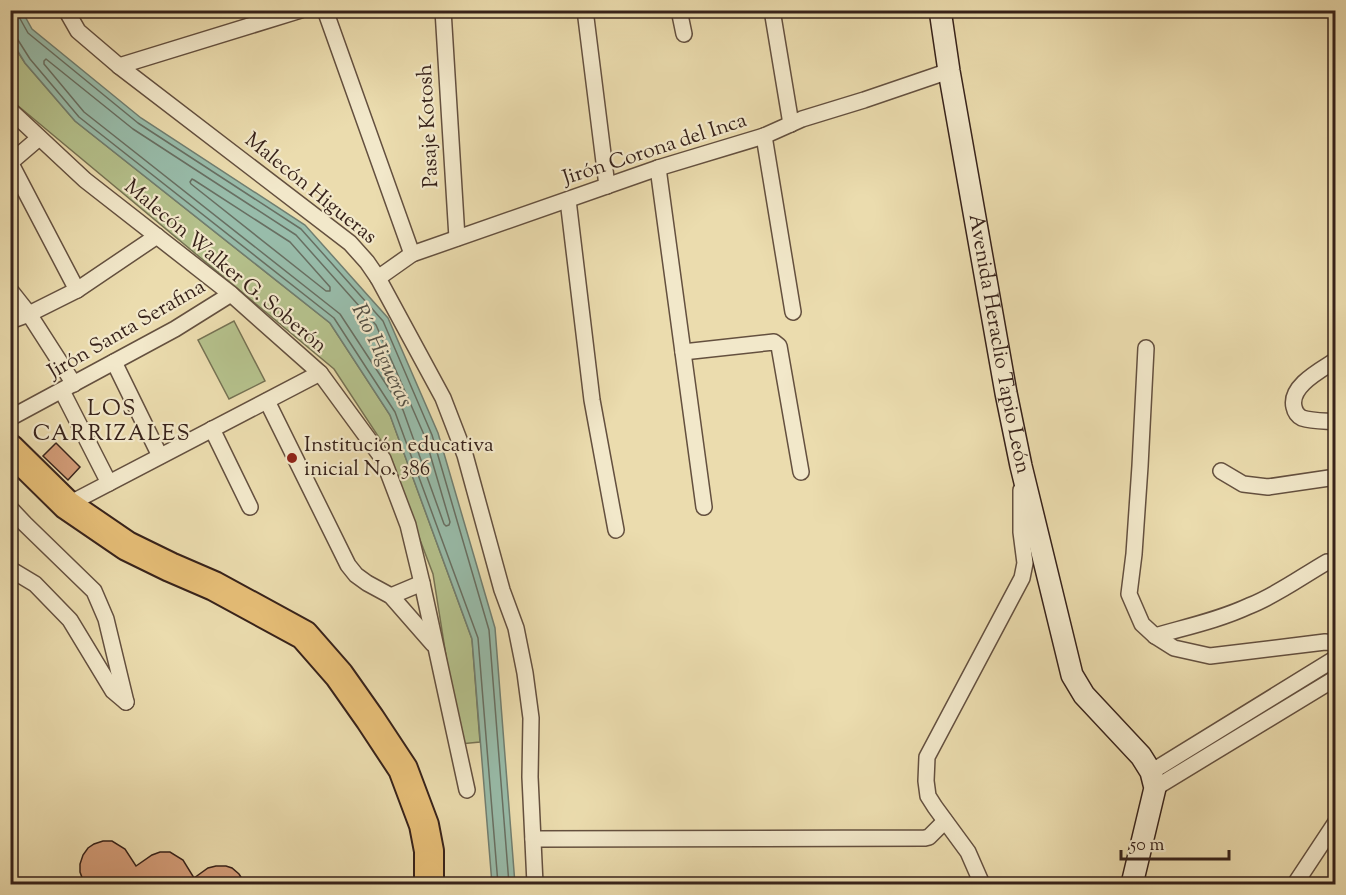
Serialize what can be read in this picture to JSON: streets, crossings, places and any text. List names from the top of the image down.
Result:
{
  "streets": {
    "street": [
      "Pasaje Kotosh",
      "Jirón Corona del Inca",
      "Malecón Higueras",
      "Malecón Walker G. Soberón",
      "Jirón Santa Serafina",
      "Avenida Heraclio Tapio León"
    ]
  },
  "crossings": [
    ["Pasaje Kotosh", "Jirón Corona del Inca"],
    ["Jirón Corona del Inca", "Malecón Higueras"],
    ["Jirón Corona del Inca", "Avenida Heraclio Tapio León"],
    ["Malecón Walker G. Soberón", "Jirón Santa Serafina"]
  ],
  "districts": ["LOS CARRIZALES"],
  "water": ["Río Higueras"],
  "places": ["Institución educativa inicial No. 386"],
  "scale_bar": "50 m"
}
